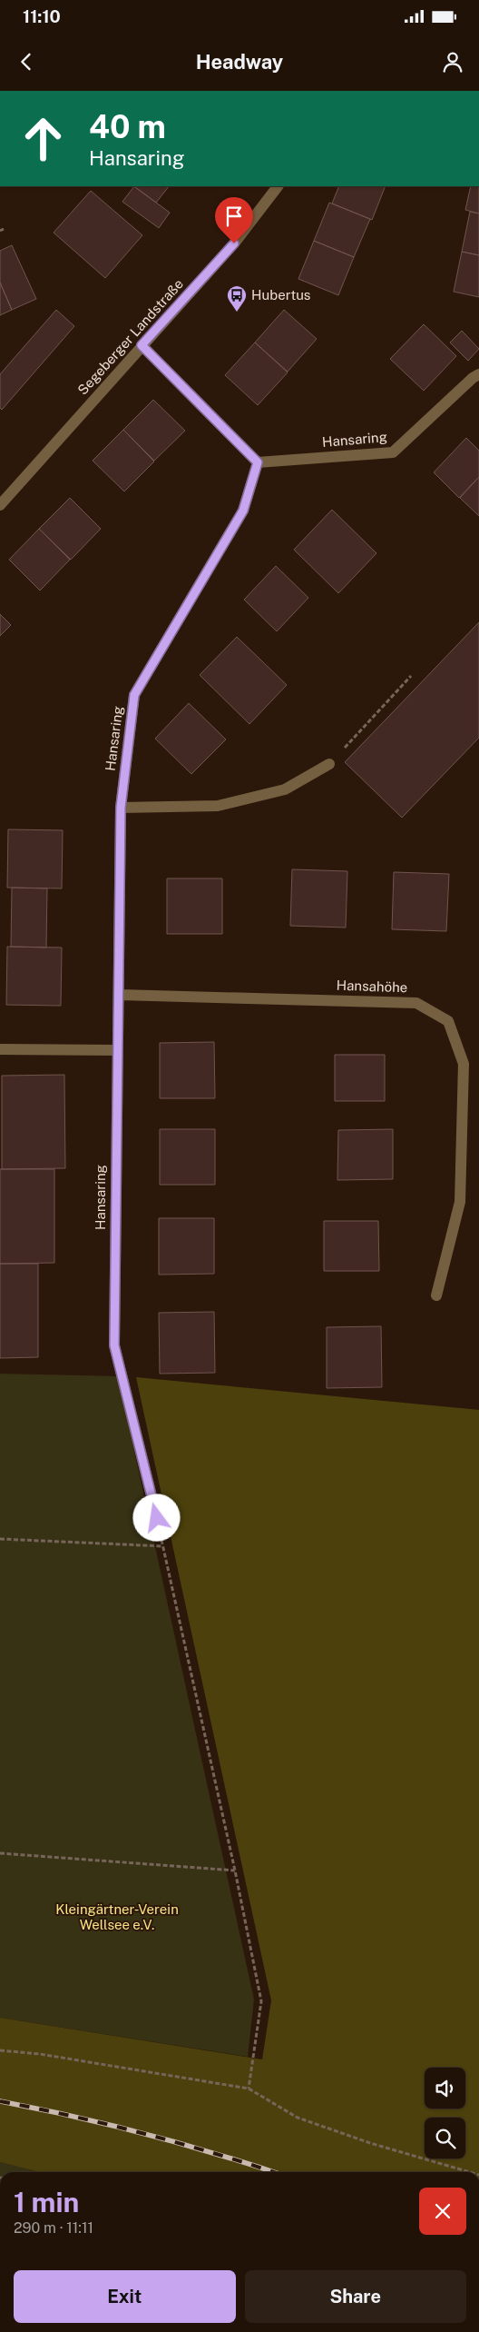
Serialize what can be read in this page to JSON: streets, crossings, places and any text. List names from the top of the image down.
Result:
{
  "streets": {
    "street": ["Segeberger Landstraße", "Hansaring", "Hansahöhe"]
  },
  "crossings": [
    ["Hansaring", "Hansahöhe"]
  ],
  "parks": ["Kleingärtner-Verein Wellsee e.V."],
  "places": {
    "bus stop": ["Hubertus"]
  },
  "page": {
    "status": "11:10",
    "header": "Headway",
    "turn": ["40 m", "Hansaring"],
    "heading": ["1 min", "290 m · 11:11"],
    "buttons": ["Exit", "Share"]
  }
}
